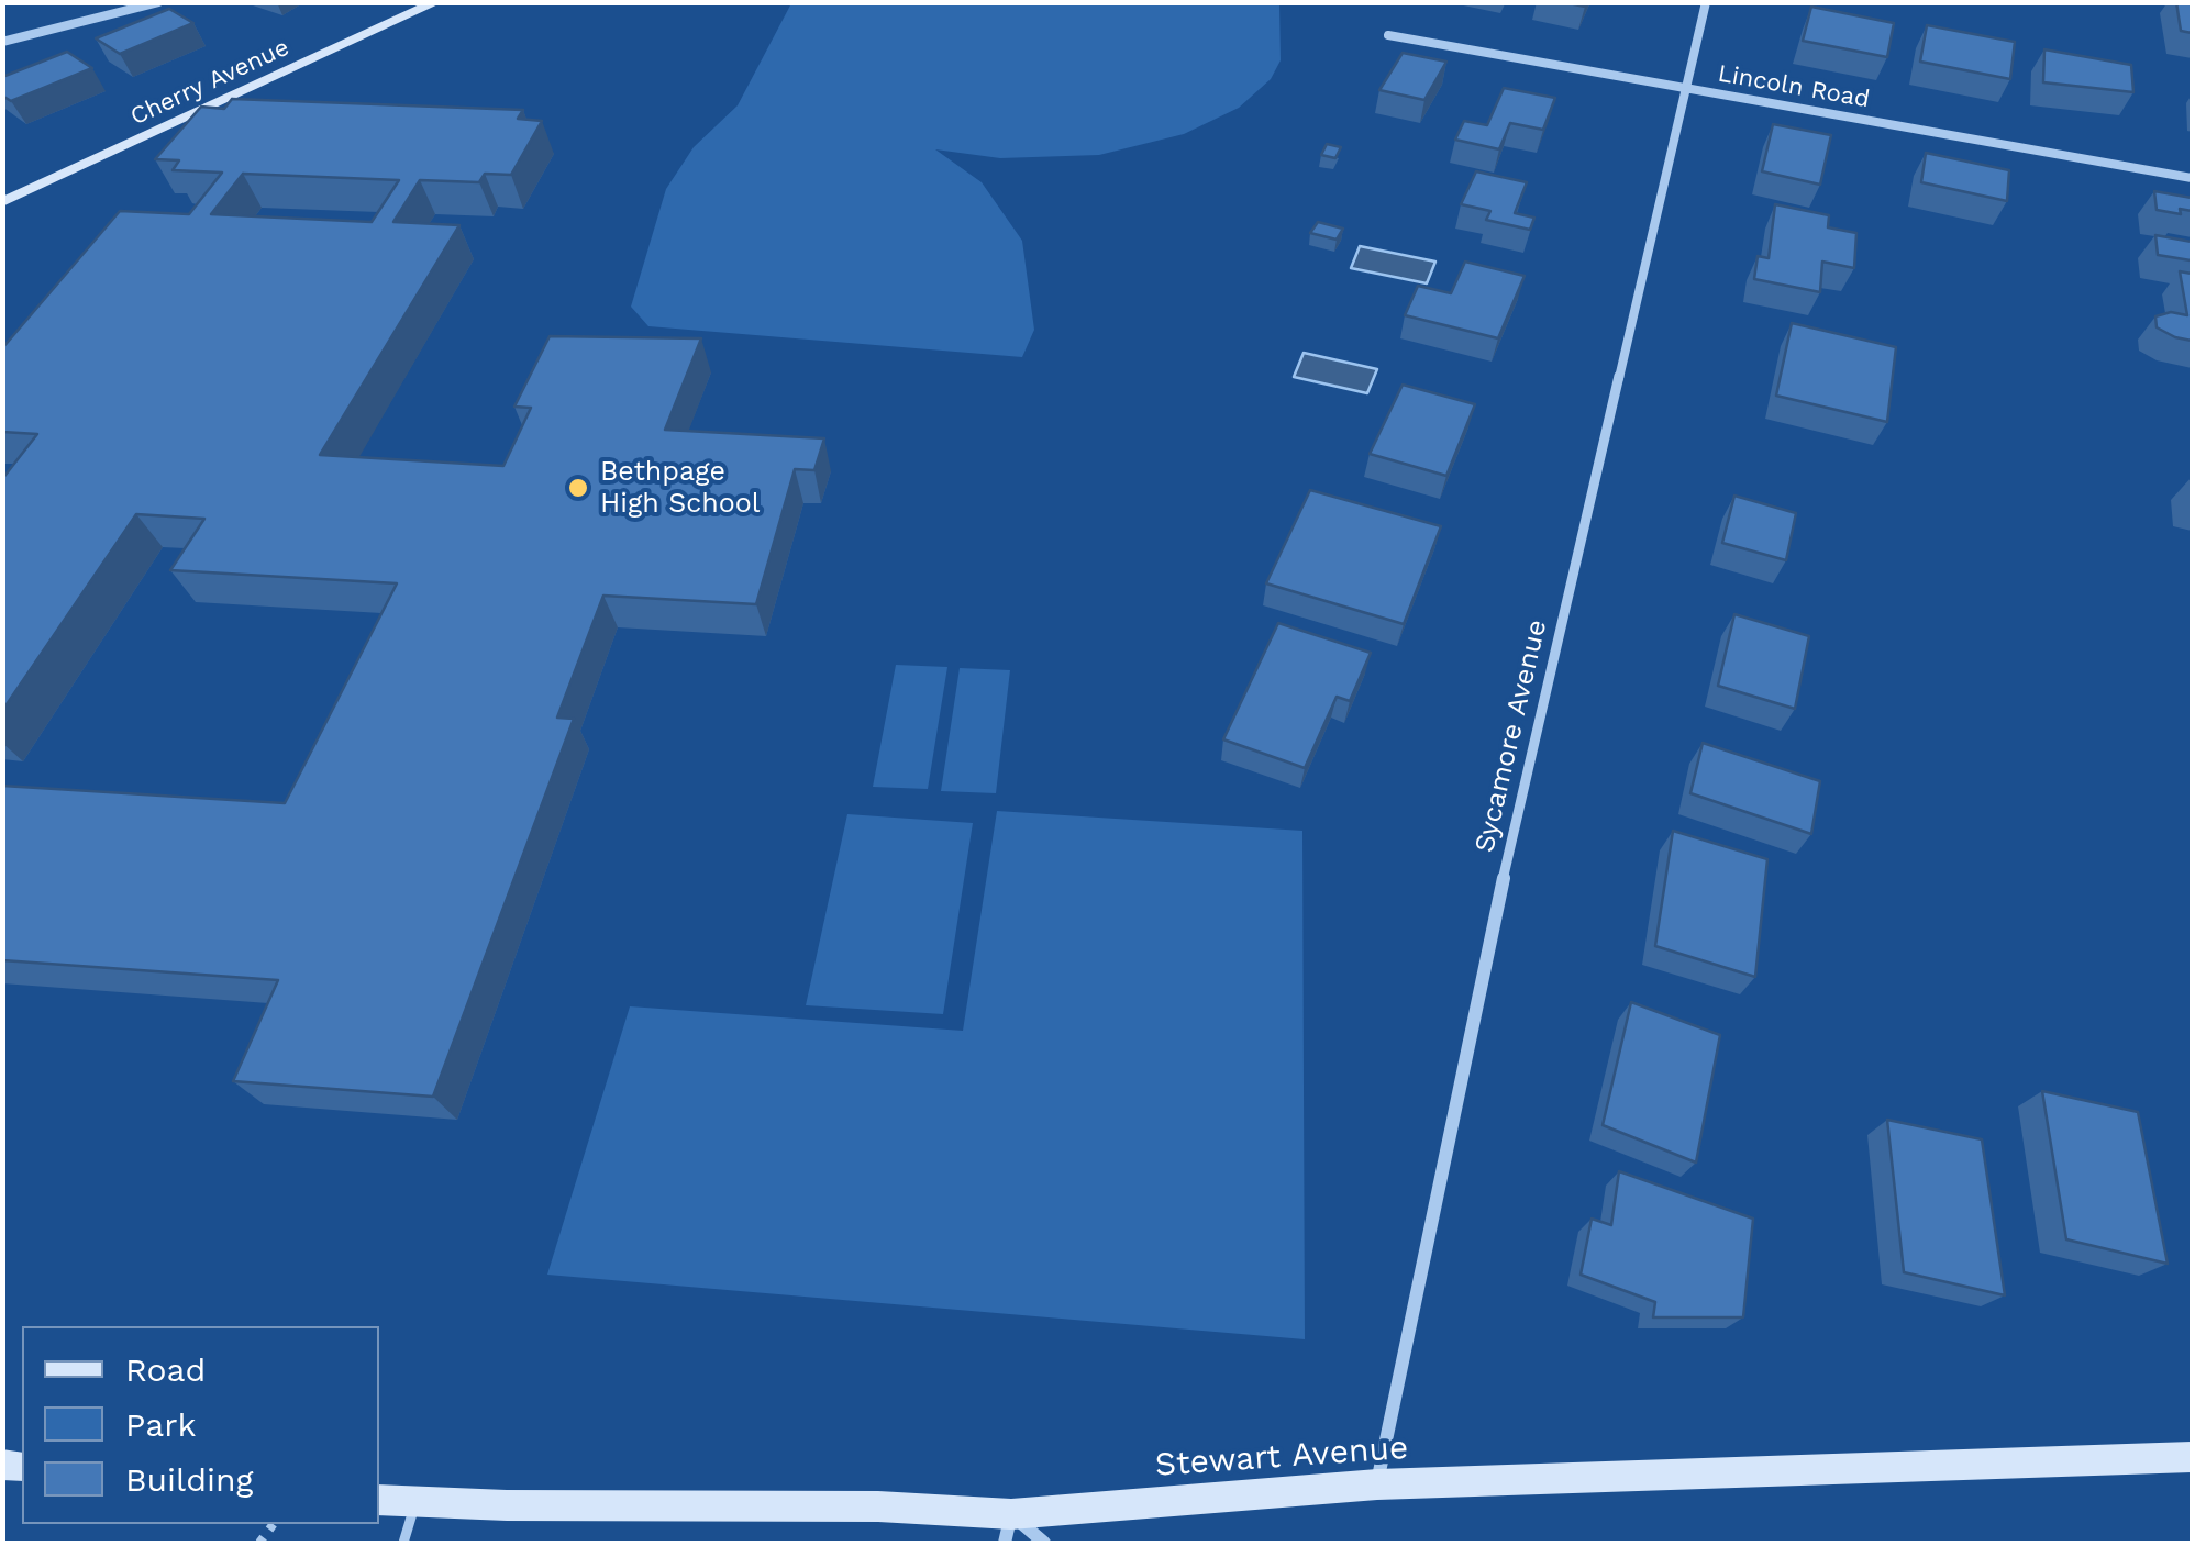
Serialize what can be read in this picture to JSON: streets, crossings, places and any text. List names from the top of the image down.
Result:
{
  "streets": {
    "main road": ["Cherry Avenue", "Stewart Avenue"],
    "street": ["Lincoln Road", "Sycamore Avenue"]
  },
  "crossings": [
    ["Lincoln Road", "Sycamore Avenue"],
    ["Sycamore Avenue", "Stewart Avenue"]
  ],
  "places": ["Bethpage High School"],
  "legend": ["Road", "Park", "Building"]
}
